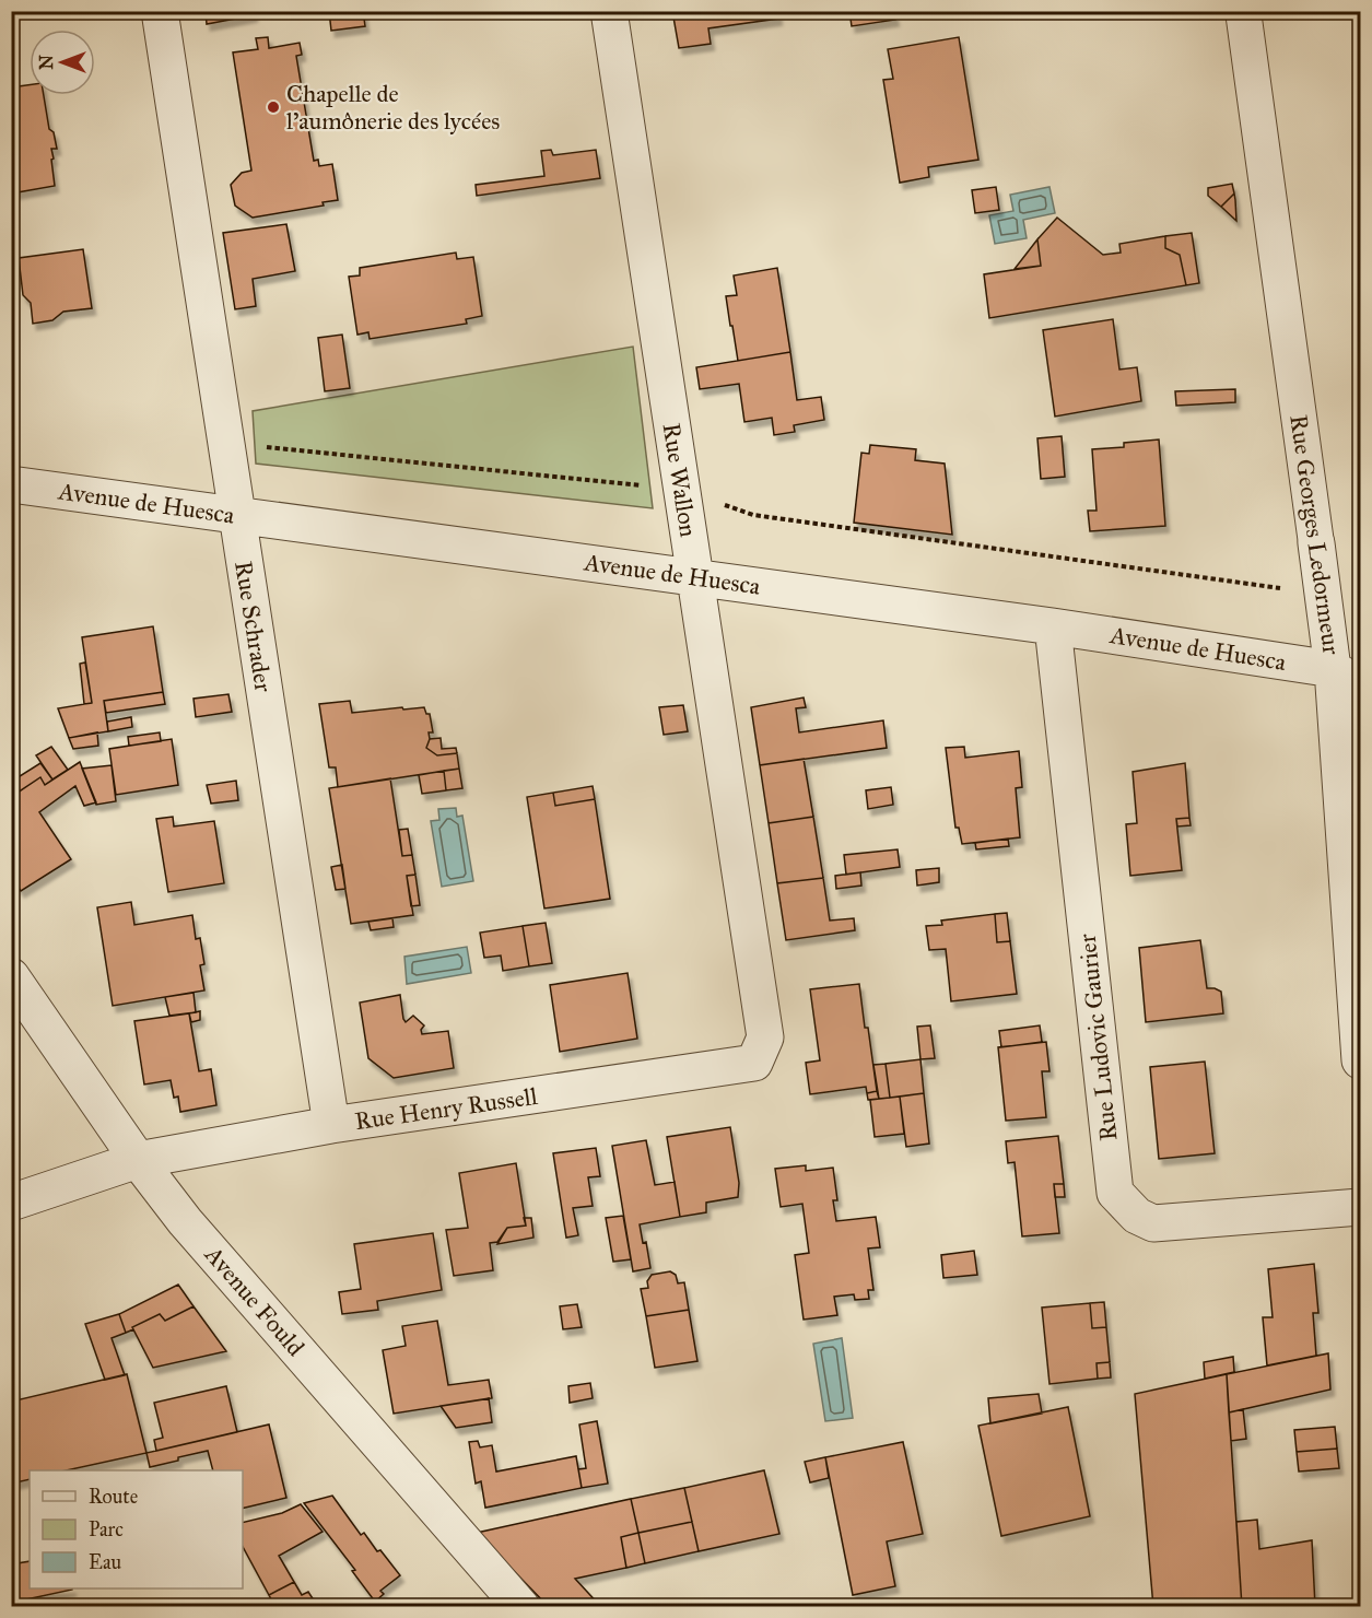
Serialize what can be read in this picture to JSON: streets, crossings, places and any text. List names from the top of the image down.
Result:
{
  "streets": {
    "street": [
      "Rue Wallon",
      "Avenue de Huesca",
      "Rue Georges Ledormeur",
      "Rue Schrader",
      "Rue Ludovic Gaurier",
      "Rue Henry Russell",
      "Avenue Fould"
    ]
  },
  "crossings": [
    ["Rue Wallon", "Avenue de Huesca"],
    ["Rue Wallon", "Rue Henry Russell"],
    ["Avenue de Huesca", "Rue Georges Ledormeur"],
    ["Avenue de Huesca", "Rue Schrader"],
    ["Avenue de Huesca", "Rue Ludovic Gaurier"],
    ["Rue Schrader", "Rue Henry Russell"],
    ["Rue Henry Russell", "Avenue Fould"]
  ],
  "places": ["Chapelle de l'aumônerie des lycées"],
  "legend": ["Route", "Parc", "Eau"],
  "north": "left"
}
